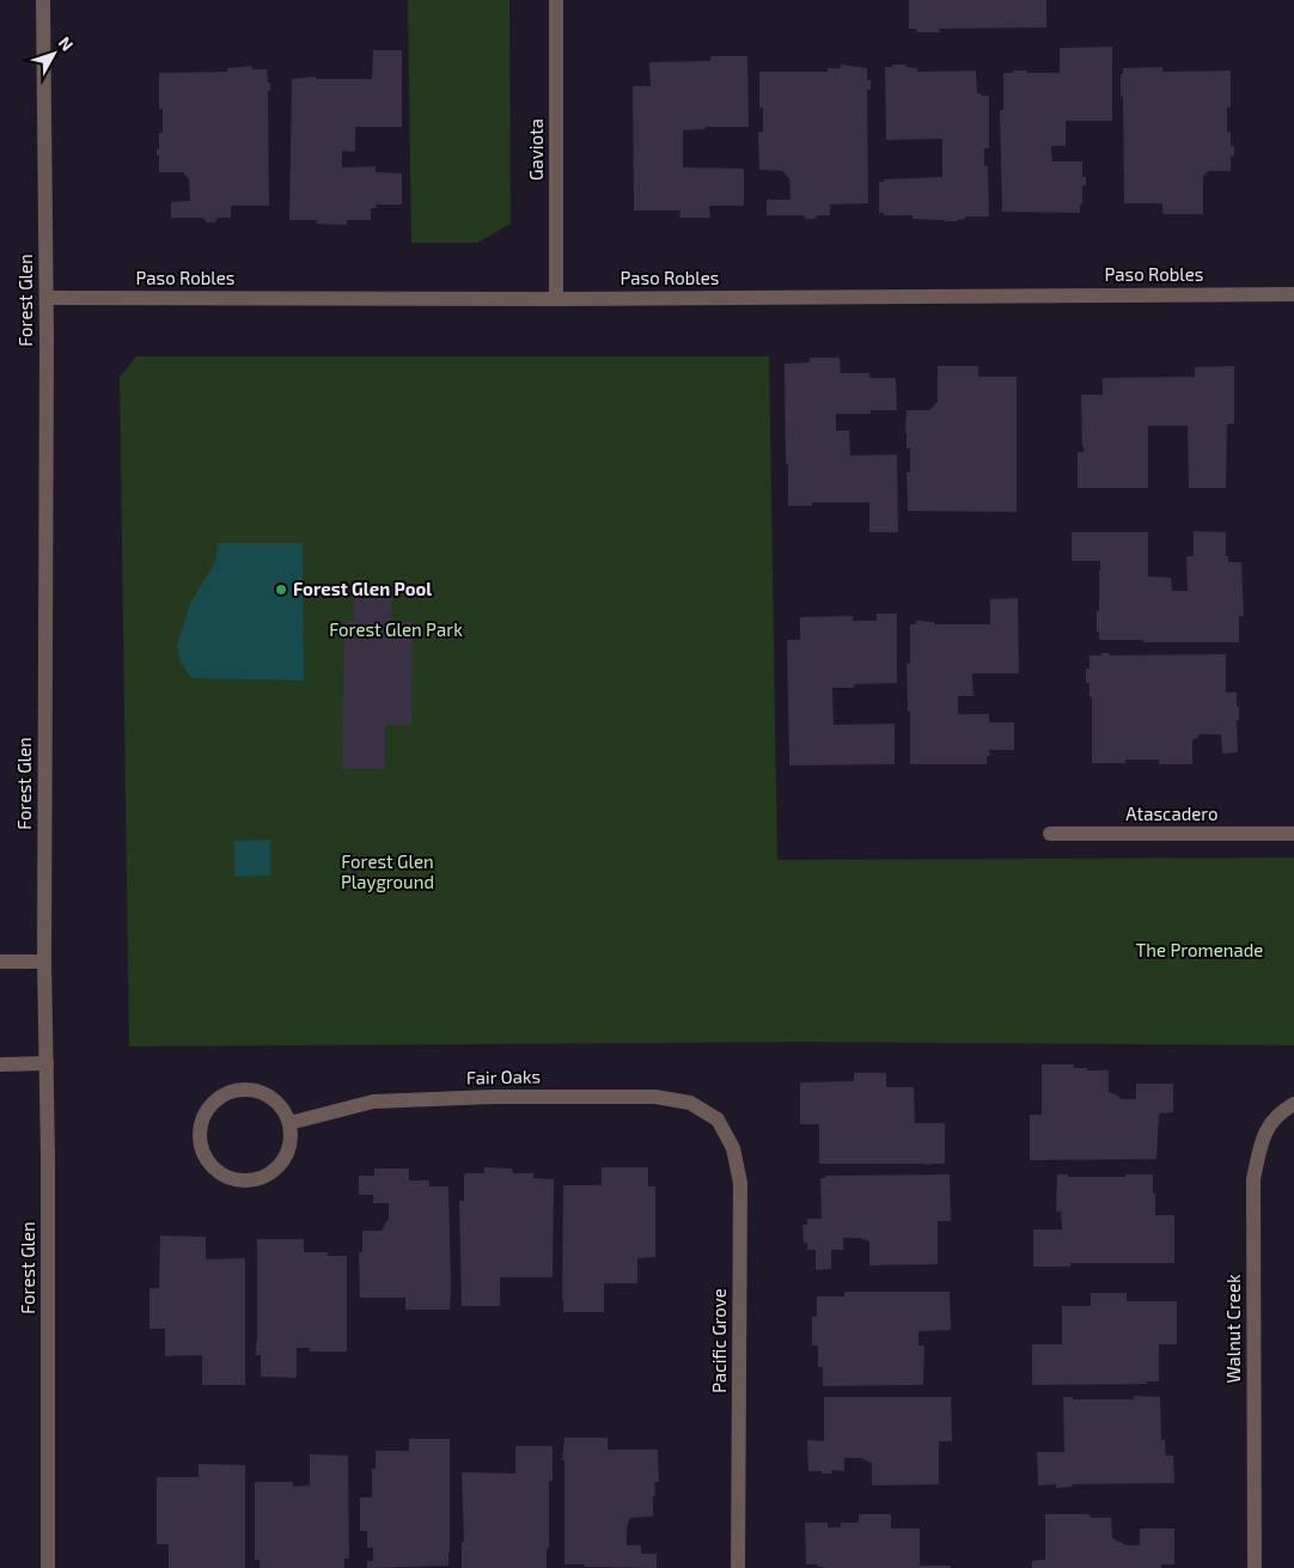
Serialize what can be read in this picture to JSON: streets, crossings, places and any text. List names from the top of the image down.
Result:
{
  "streets": {
    "street": [
      "Gaviota",
      "Paso Robles",
      "Forest Glen",
      "Atascadero",
      "Fair Oaks",
      "Walnut Creek",
      "Pacific Grove"
    ]
  },
  "crossings": [
    ["Gaviota", "Paso Robles"],
    ["Paso Robles", "Forest Glen"],
    ["Fair Oaks", "Pacific Grove"]
  ],
  "parks": ["Forest Glen Park", "Forest Glen Playground", "The Promenade"],
  "places": ["Forest Glen Pool"],
  "north": "top right"
}
